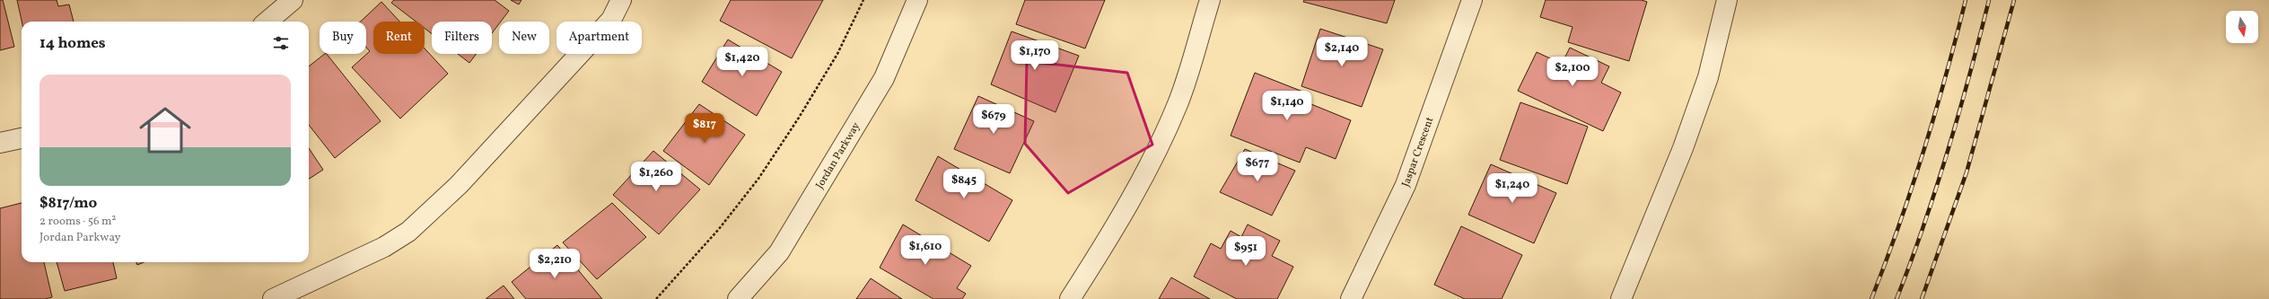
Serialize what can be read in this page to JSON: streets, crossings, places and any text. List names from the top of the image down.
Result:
{
  "streets": {
    "street": ["Jaspar Crescent", "Jordan Parkway"]
  },
  "north": "bottom",
  "page": {
    "chip": [
      "Buy",
      "Rent",
      "Filters",
      "New",
      "Apartment"
    ],
    "heading": "14 homes",
    "price": [
      "$2,140",
      "$1,170",
      "$1,420",
      "$2,100",
      "$1,140",
      "$679",
      "$817",
      "$677",
      "$1,260",
      "$845",
      "$1,240",
      "$1,610",
      "$951",
      "$2,210"
    ],
    "list": [
      {
        "name": "$817/mo",
        "note": "2 rooms · 56 m² · Jordan Parkway"
      }
    ]
  }
}
